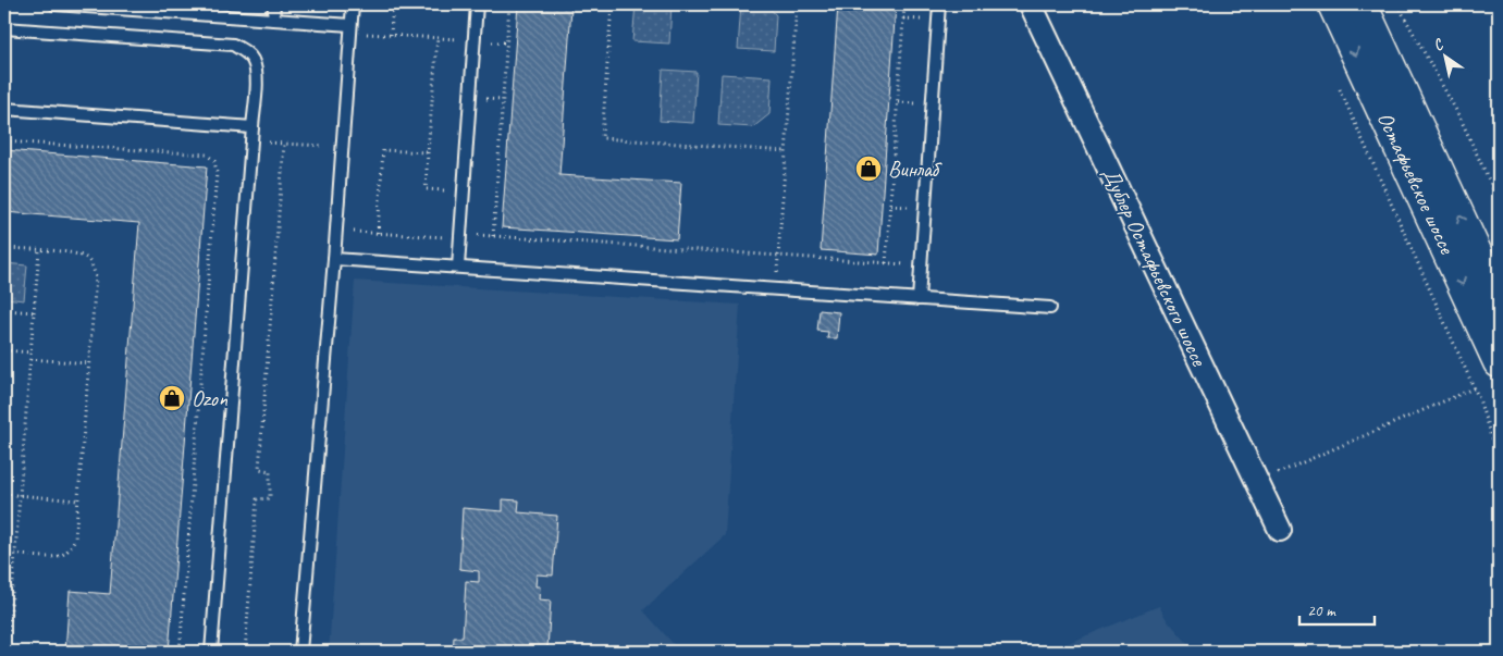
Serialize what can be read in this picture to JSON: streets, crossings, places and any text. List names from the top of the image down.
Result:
{
  "streets": {
    "main road": ["Остафьевское шоссе"],
    "street": ["Дублер Остафьевского шоссе"]
  },
  "places": {
    "shop": ["Винлаб", "Ozon"]
  },
  "scale_bar": "20 m",
  "north": "top left"
}
